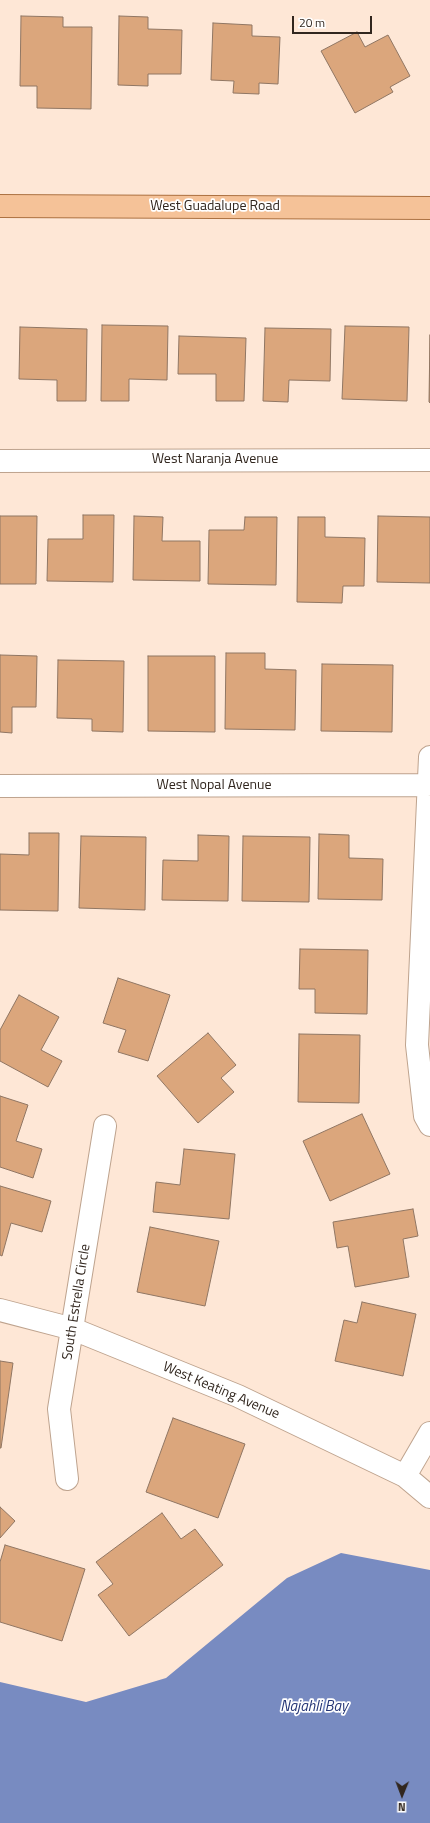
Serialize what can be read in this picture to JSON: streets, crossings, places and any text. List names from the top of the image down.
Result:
{
  "streets": {
    "main road": ["West Guadalupe Road"],
    "street": [
      "West Naranja Avenue",
      "West Nopal Avenue",
      "South Estrella Circle",
      "West Keating Avenue"
    ]
  },
  "crossings": [
    ["South Estrella Circle", "West Keating Avenue"]
  ],
  "water": ["Najahli Bay"],
  "scale_bar": "20 m",
  "north": "bottom"
}
